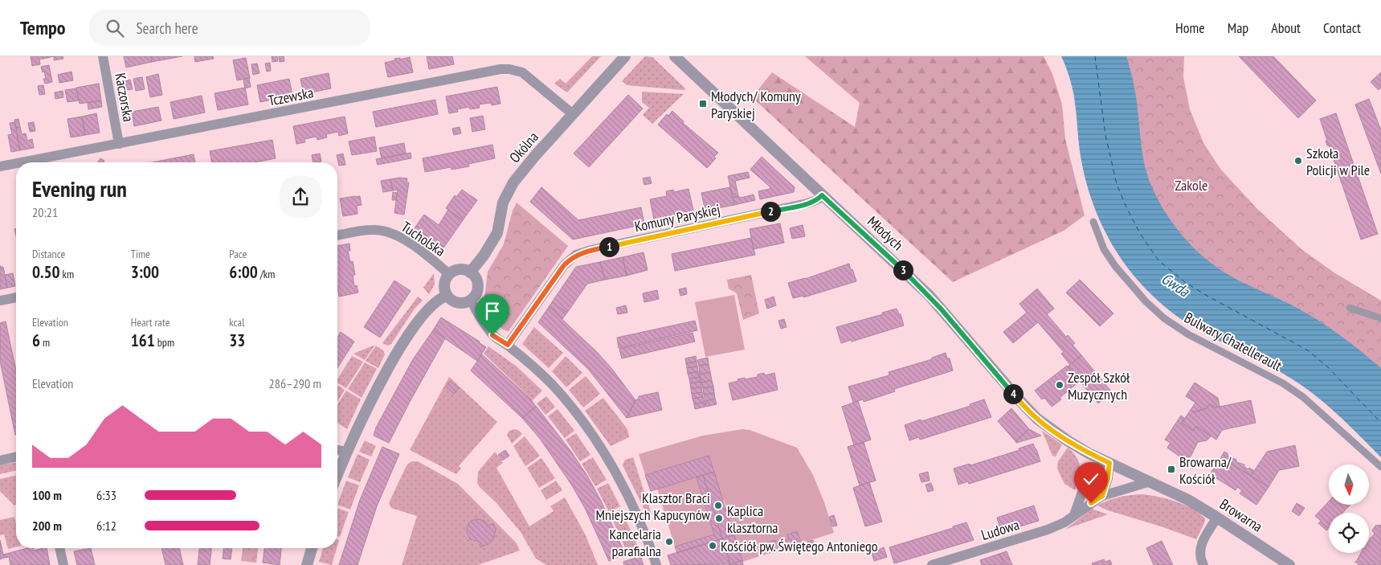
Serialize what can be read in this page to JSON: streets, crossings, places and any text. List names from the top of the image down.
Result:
{
  "streets": {
    "street": [
      "Tczewska",
      "Kaczorska",
      "Okólna",
      "Komuny Paryskiej",
      "Młodych",
      "Tucholska",
      "Bulwary Chatellerault",
      "Browarna",
      "Ludowa"
    ]
  },
  "crossings": [
    ["Tczewska", "Kaczorska"],
    ["Tczewska", "Okólna"],
    ["Okólna", "Tucholska"],
    ["Komuny Paryskiej", "Młodych"],
    ["Młodych", "Browarna"],
    ["Browarna", "Ludowa"]
  ],
  "water": ["Gwda"],
  "parks": ["Zakole"],
  "places": {
    "transit": ["Młodych/ Komuny Paryskiej", "Browarna/ Kościół"],
    "other": [
      "Szkoła Policji w Pile",
      "Zespół Szkół Muzycznych",
      "Klasztor Braci Mniejszych Kapucynów",
      "Kaplica klasztorna",
      "Kancelaria parafialna",
      "Kościół pw. Świętego Antoniego"
    ]
  },
  "north": "bottom",
  "page": {
    "header": "Tempo",
    "search": "Search here",
    "nav": [
      "Home",
      "Map",
      "About",
      "Contact"
    ],
    "heading": ["Evening run", "20:21"],
    "pins": [
      "2",
      "1",
      "3",
      "4"
    ],
    "stats": [
      ["Distance", "0.50 km"],
      ["Time", "3:00"],
      ["Pace", "6:00 /km"],
      ["Elevation", "6 m"],
      ["Heart rate", "161 bpm"],
      ["kcal", "33"]
    ],
    "chart": ["Elevation", "286–290 m"],
    "list": [
      {
        "name": "100 m",
        "note": "6:33"
      },
      {
        "name": "200 m",
        "note": "6:12"
      }
    ]
  }
}
